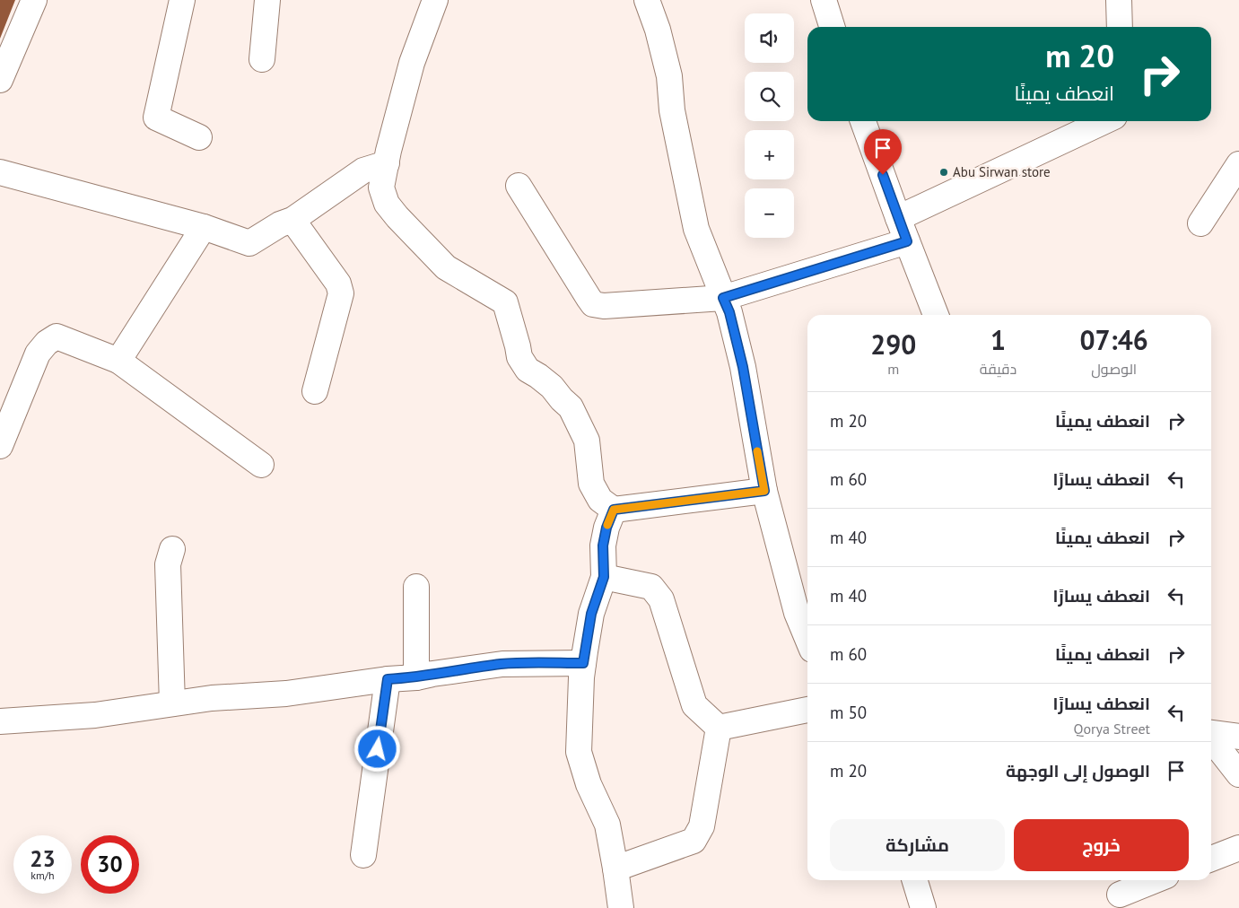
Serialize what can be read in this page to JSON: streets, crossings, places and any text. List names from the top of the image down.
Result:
{
  "places": ["Abu Sirwan store"],
  "page": {
    "map_buttons": ["+", "−"],
    "turn": ["20 m", "انعطف يمينًا"],
    "eta": [
      "07:46",
      "الوصول",
      "1",
      "دقيقة",
      "290",
      "m"
    ],
    "list": [
      {
        "name": "انعطف يمينًا",
        "value": "20 m"
      },
      {
        "name": "انعطف يسارًا",
        "value": "60 m"
      },
      {
        "name": "انعطف يمينًا",
        "value": "40 m"
      },
      {
        "name": "انعطف يسارًا",
        "value": "40 m"
      },
      {
        "name": "انعطف يمينًا",
        "value": "60 m"
      },
      {
        "name": "انعطف يسارًا",
        "note": "Qorya Street",
        "value": "50 m"
      },
      {
        "name": "الوصول إلى الوجهة",
        "value": "20 m"
      }
    ],
    "buttons": ["خروج", "مشاركة"],
    "speed": "23 km/h",
    "limit": "30"
  }
}
